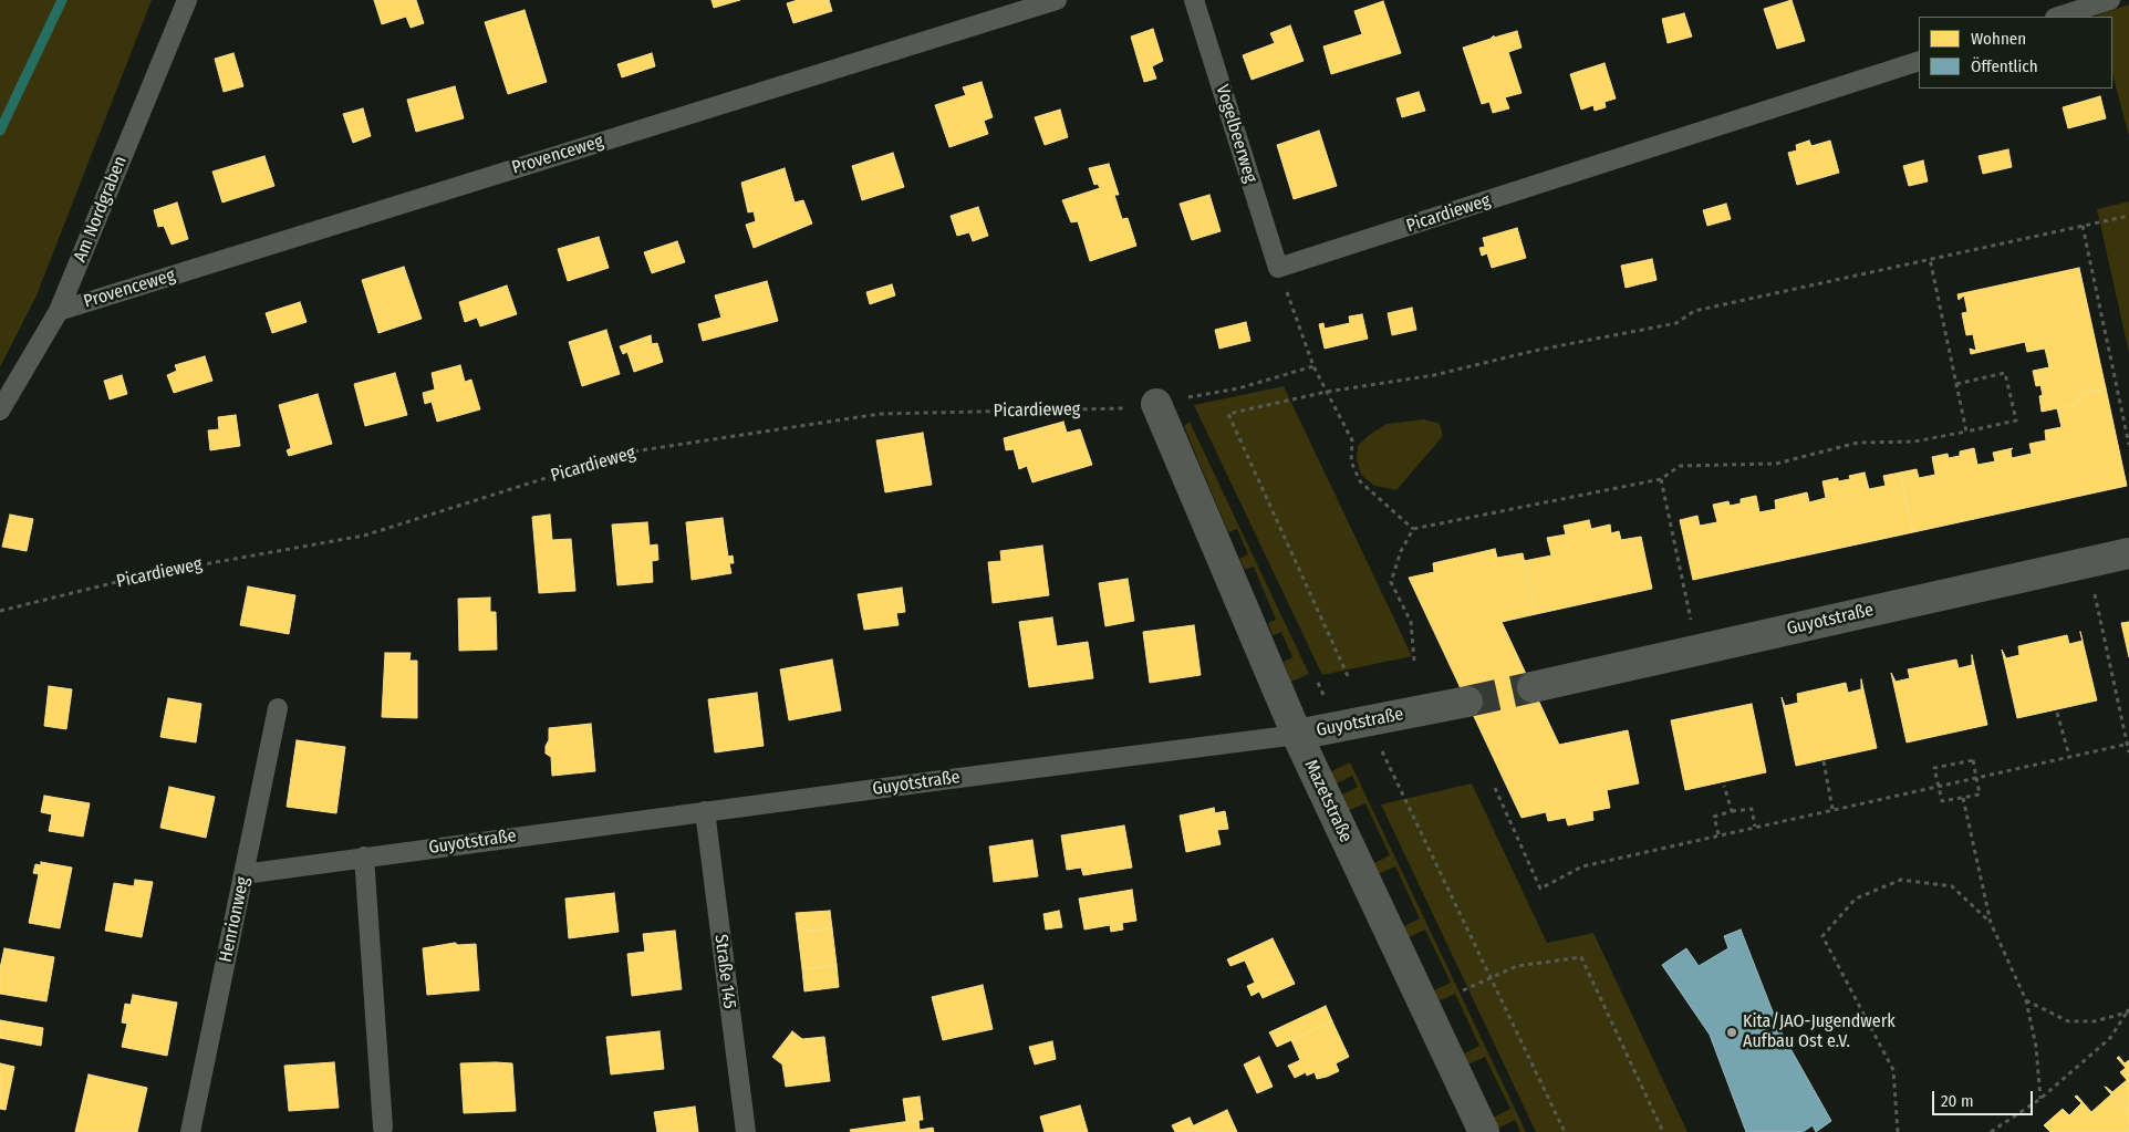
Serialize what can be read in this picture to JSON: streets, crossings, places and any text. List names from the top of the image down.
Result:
{
  "streets": {
    "street": ["Guyotstraße", "Mazetstraße"],
    "lane": [
      "Vogelbeerweg",
      "Provenceweg",
      "Am Nordgraben",
      "Picardieweg",
      "Henrionweg",
      "Straße 145"
    ]
  },
  "crossings": [
    ["Vogelbeerweg", "Picardieweg"],
    ["Provenceweg", "Am Nordgraben"],
    ["Picardieweg", "Mazetstraße"],
    ["Guyotstraße", "Mazetstraße"],
    ["Guyotstraße", "Henrionweg"],
    ["Guyotstraße", "Straße 145"]
  ],
  "places": ["Kita/JAO-Jugendwerk Aufbau Ost e.V."],
  "legend": ["Wohnen", "Öffentlich"],
  "scale_bar": "20 m"
}
